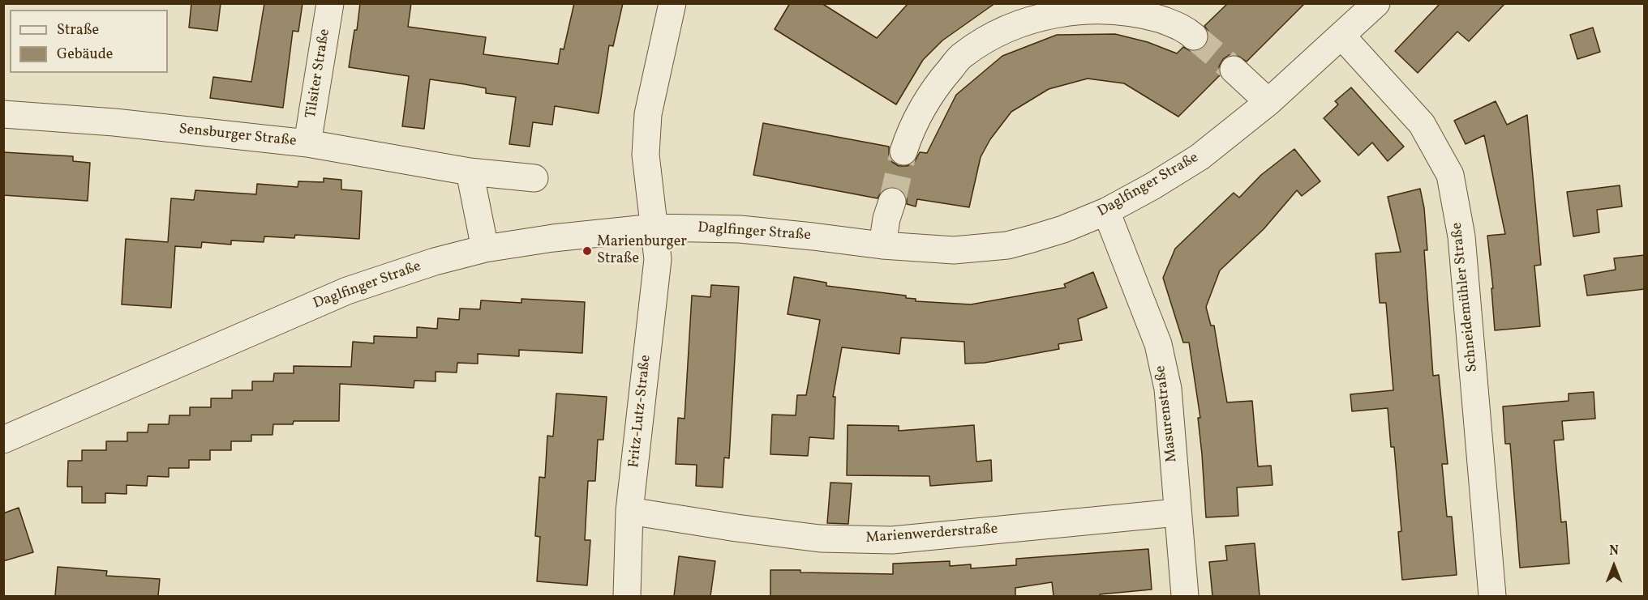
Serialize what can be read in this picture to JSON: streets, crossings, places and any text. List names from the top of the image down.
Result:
{
  "streets": {
    "street": [
      "Tilsiter Straße",
      "Sensburger Straße",
      "Daglfinger Straße",
      "Schneidemühler Straße",
      "Fritz-Lutz-Straße",
      "Masurenstraße",
      "Marienwerderstraße"
    ]
  },
  "crossings": [
    ["Tilsiter Straße", "Sensburger Straße"],
    ["Daglfinger Straße", "Schneidemühler Straße"],
    ["Daglfinger Straße", "Fritz-Lutz-Straße"],
    ["Daglfinger Straße", "Masurenstraße"],
    ["Fritz-Lutz-Straße", "Marienwerderstraße"],
    ["Masurenstraße", "Marienwerderstraße"]
  ],
  "places": ["Marienburger Straße"],
  "legend": ["Straße", "Gebäude"],
  "north": "top"
}
